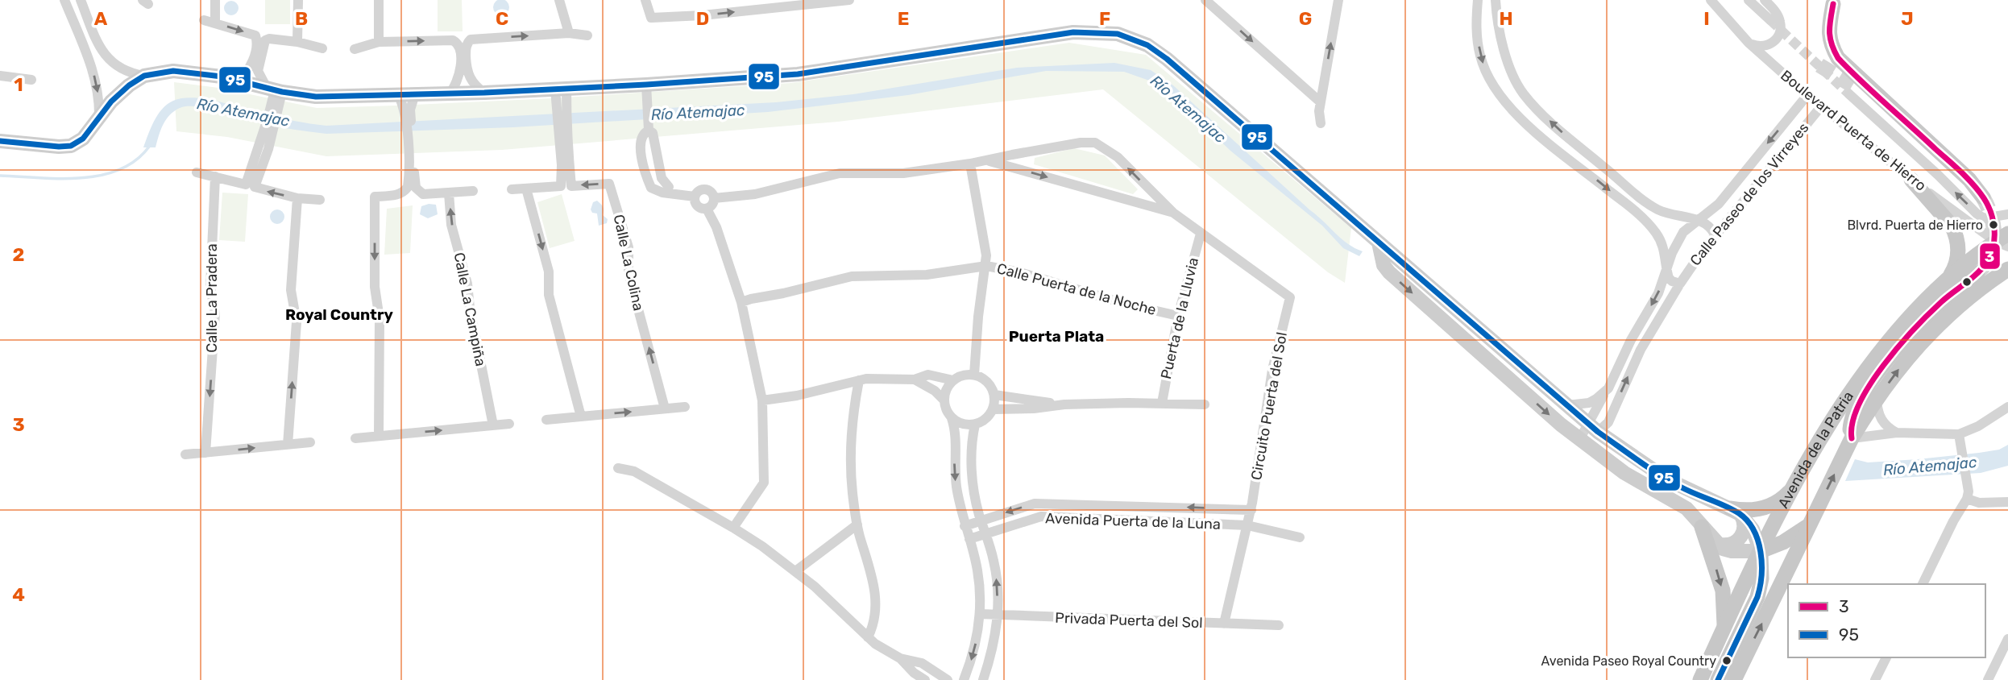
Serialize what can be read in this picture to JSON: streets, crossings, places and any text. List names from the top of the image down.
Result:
{
  "streets": {
    "main road": ["Avenida de la Patria"],
    "street": [
      "Boulevard Puerta de Hierro",
      "Calle Paseo de los Virreyes",
      "Calle La Colina",
      "Calle Puerta de la Noche",
      "Calle La Pradera",
      "Calle La Campiña",
      "Puerta de la Lluvia",
      "Circuito Puerta del Sol",
      "Avenida Puerta de la Luna",
      "Privada Puerta del Sol"
    ]
  },
  "crossings": [
    ["Boulevard Puerta de Hierro", "Calle Paseo de los Virreyes"],
    ["Boulevard Puerta de Hierro", "Avenida de la Patria"],
    ["Calle Puerta de la Noche", "Puerta de la Lluvia"],
    ["Puerta de la Lluvia", "Circuito Puerta del Sol"],
    ["Circuito Puerta del Sol", "Avenida Puerta de la Luna"],
    ["Circuito Puerta del Sol", "Privada Puerta del Sol"]
  ],
  "districts": ["Royal Country", "Puerta Plata"],
  "water": ["Río Atemajac"],
  "places": ["Blvrd. Puerta de Hierro", "Avenida Paseo Royal Country"],
  "lines": ["transit line 3", "transit line 95"],
  "legend": ["3", "95"],
  "grid": {
    "columns": [
      "A",
      "B",
      "C",
      "D",
      "E",
      "F",
      "G",
      "H",
      "I",
      "J"
    ],
    "rows": [
      "1",
      "2",
      "3",
      "4"
    ]
  }
}
